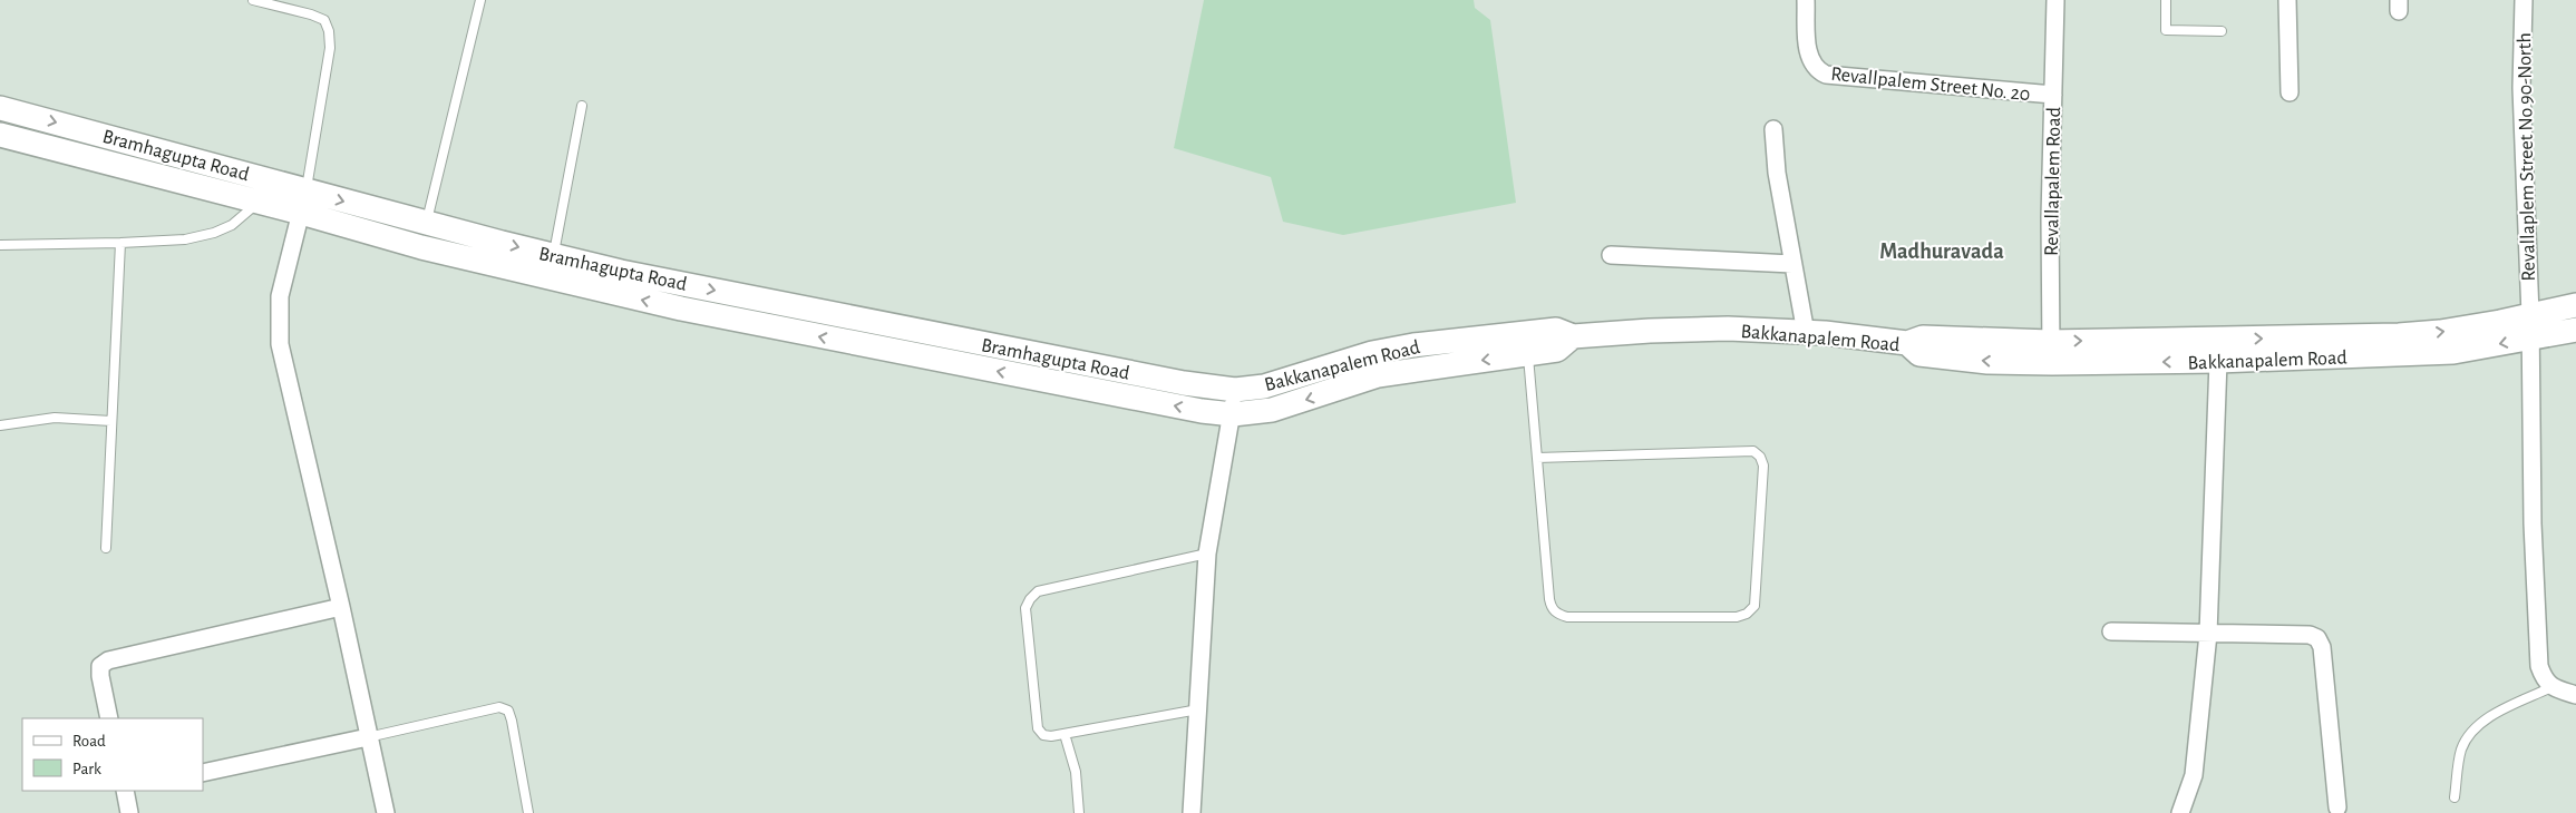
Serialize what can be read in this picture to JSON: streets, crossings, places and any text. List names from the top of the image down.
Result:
{
  "streets": {
    "street": [
      "Revallpalem Street No. 20",
      "Bramhagupta Road",
      "Revallaplem Street No 90-North",
      "Revallapalem Road",
      "Bakkanapalem Road"
    ]
  },
  "crossings": [
    ["Revallpalem Street No. 20", "Revallapalem Road"],
    ["Bramhagupta Road", "Bakkanapalem Road"],
    ["Revallaplem Street No 90-North", "Bakkanapalem Road"],
    ["Revallapalem Road", "Bakkanapalem Road"]
  ],
  "districts": ["Madhuravada"],
  "legend": ["Road", "Park"]
}
